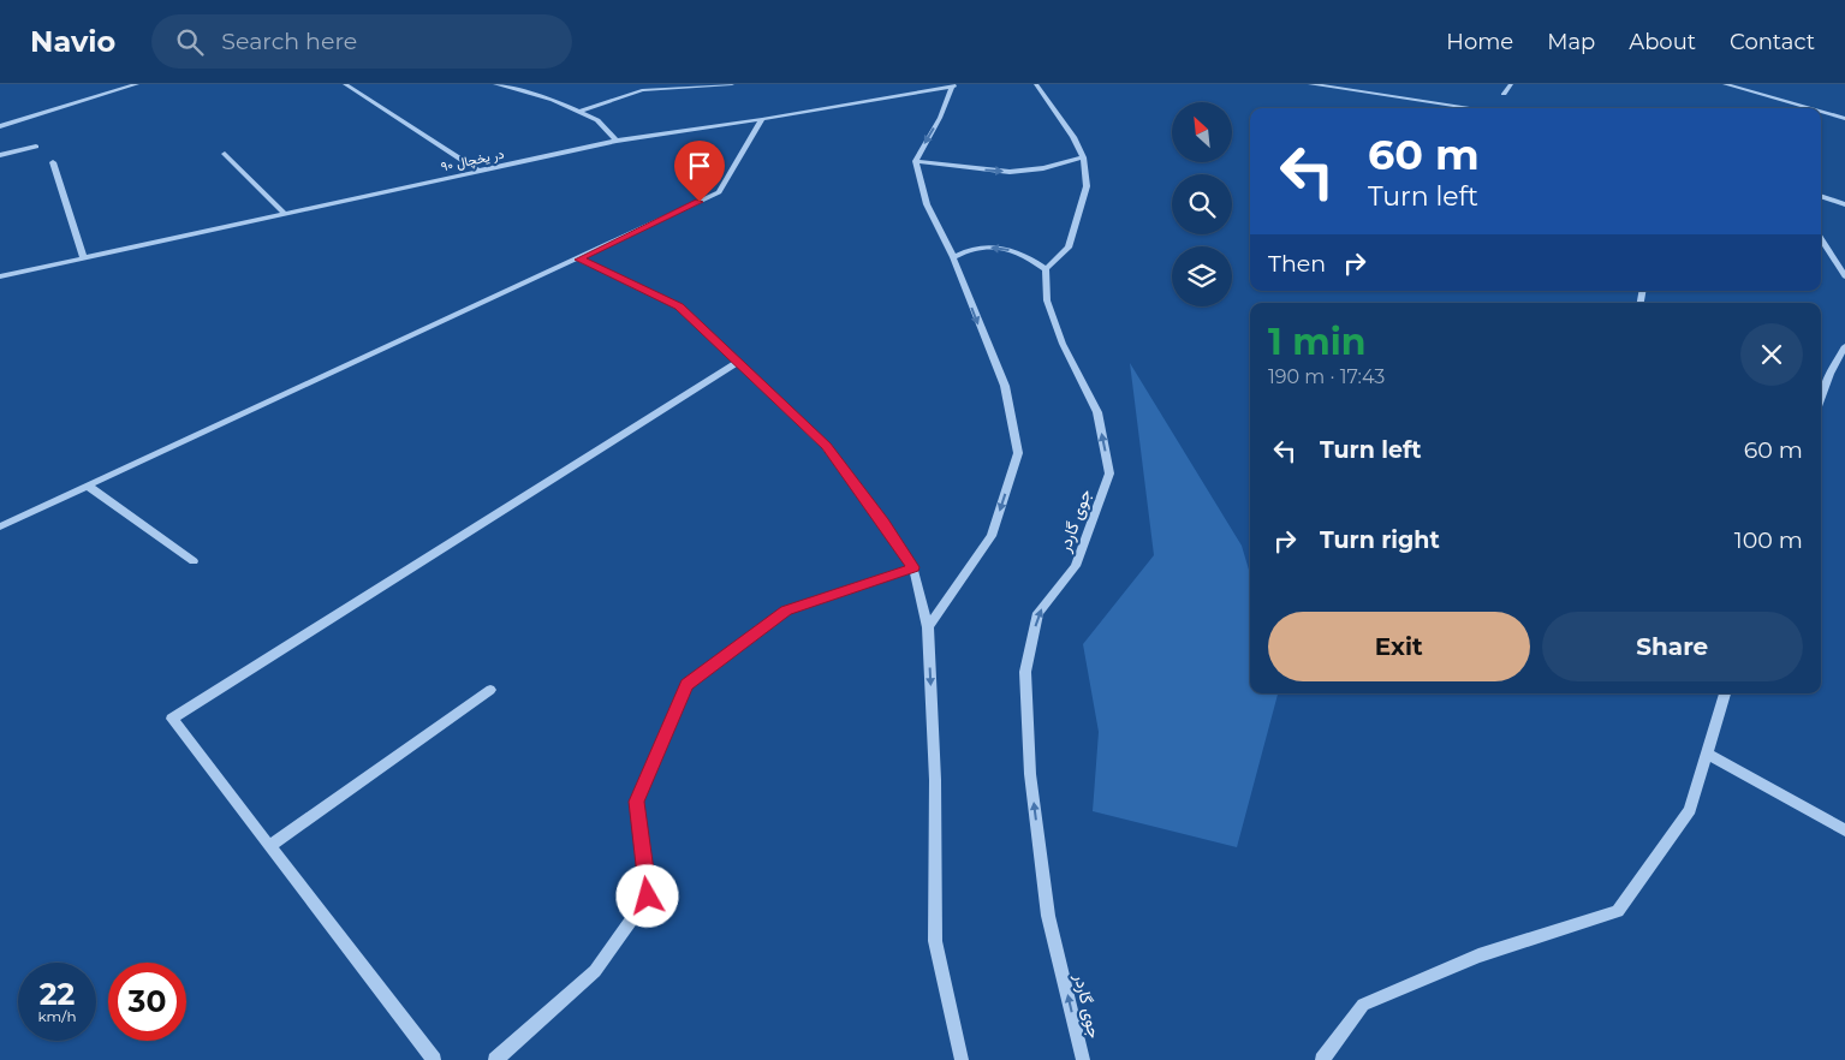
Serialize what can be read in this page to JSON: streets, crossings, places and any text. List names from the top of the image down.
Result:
{
  "streets": {
    "street": ["در یخچال ۹۰", "جوی گاردر"]
  },
  "north": "top left",
  "page": {
    "header": "Navio",
    "search": "Search here",
    "nav": [
      "Home",
      "Map",
      "About",
      "Contact"
    ],
    "turn": ["60 m", "Turn left"],
    "then": "Then",
    "heading": ["1 min", "190 m · 17:43"],
    "list": [
      {
        "name": "Turn left",
        "value": "60 m"
      },
      {
        "name": "Turn right",
        "value": "100 m"
      }
    ],
    "buttons": ["Exit", "Share"],
    "speed": "22 km/h",
    "limit": "30"
  }
}
